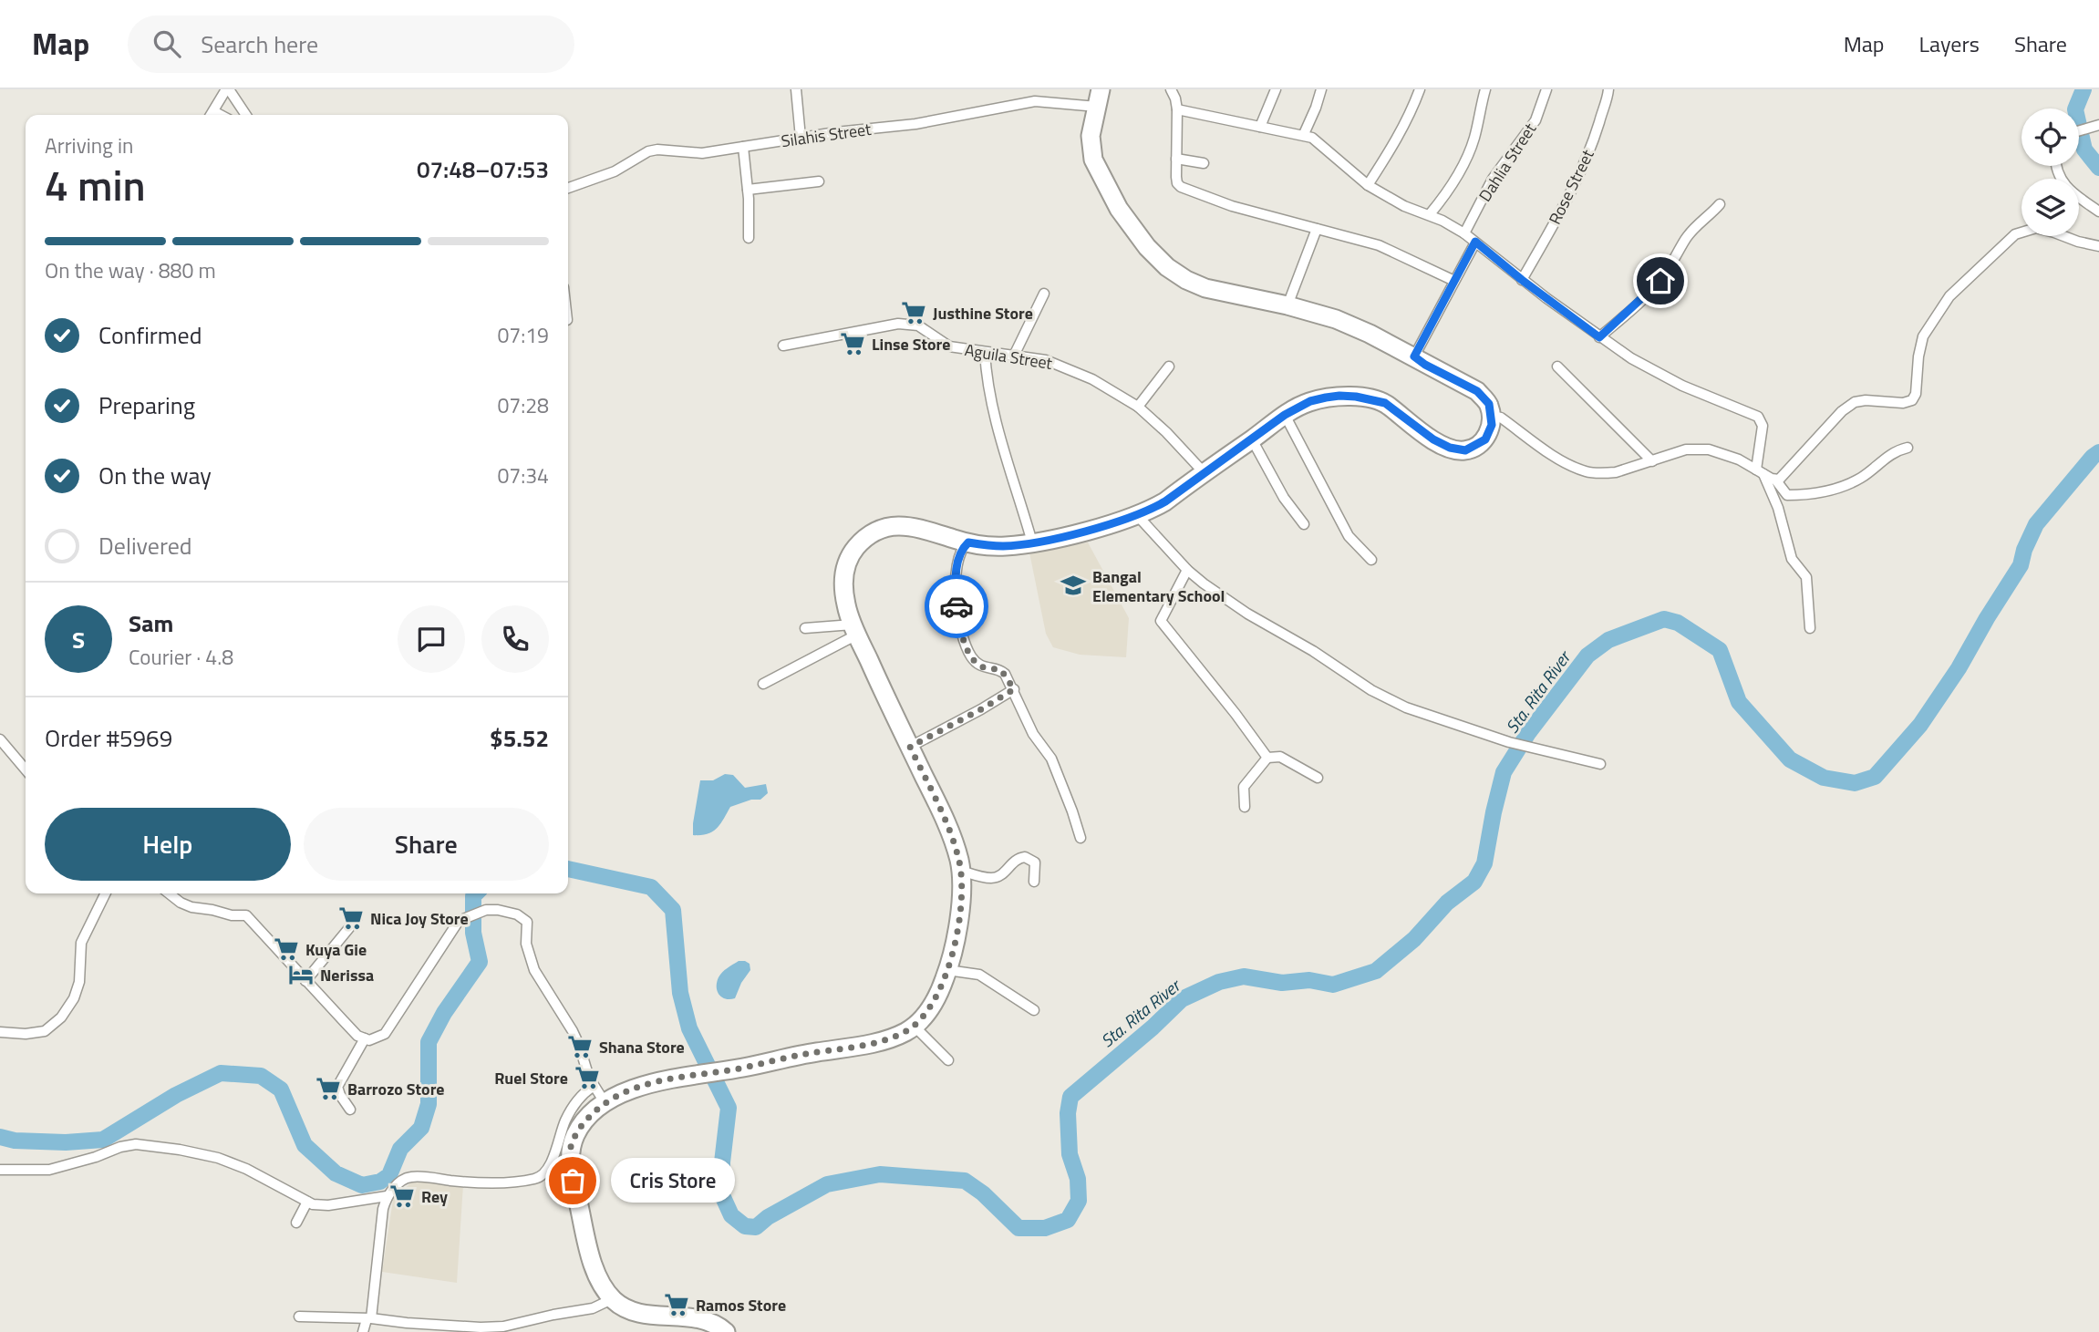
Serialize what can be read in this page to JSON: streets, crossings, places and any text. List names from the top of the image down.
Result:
{
  "streets": {
    "street": [
      "Silahis Street",
      "Dahlia Street",
      "Rose Street",
      "Aguila Street"
    ]
  },
  "water": ["Sta. Rita River"],
  "places": {
    "supermarket": [
      "Justhine Store",
      "Linse Store",
      "Nica Joy Store",
      "Kuya Gie",
      "Shana Store",
      "Ruel Store",
      "Barrozo Store",
      "Rey",
      "Ramos Store"
    ],
    "school or university": ["Bangal Elementary School"],
    "hotel": ["Nerissa"],
    "other": ["Cris Store"]
  },
  "page": {
    "header": "Map",
    "search": "Search here",
    "nav": ["Map", "Layers", "Share"],
    "heading": ["4 min", "Arriving in", "07:48–07:53"],
    "panel": [
      "Sam",
      "Courier · 4.8",
      "Order #5969",
      "$5.52"
    ],
    "bar": "On the way · 880 m",
    "list": [
      ["Confirmed", "07:19"],
      ["Preparing", "07:28"],
      ["On the way", "07:34"],
      "Delivered"
    ],
    "round": "S",
    "buttons": ["Help", "Share"],
    "bubble": "Cris Store"
  }
}
